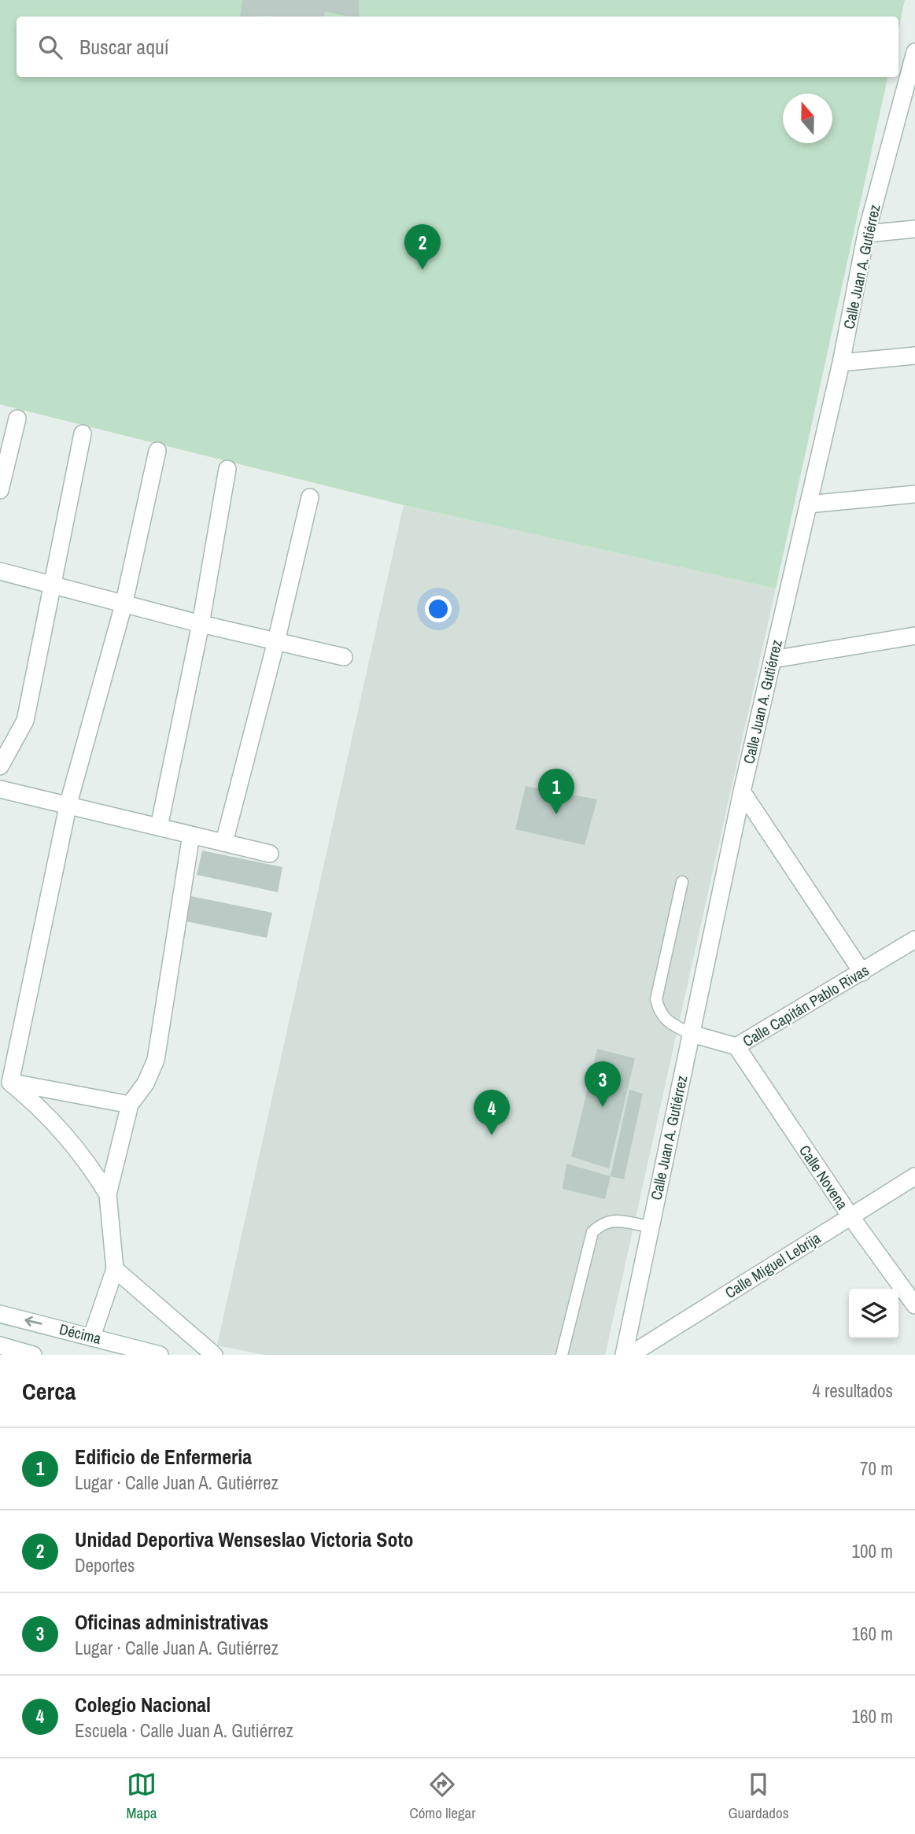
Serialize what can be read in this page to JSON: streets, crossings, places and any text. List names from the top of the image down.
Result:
{
  "streets": {
    "street": [
      "Calle Juan A. Gutiérrez",
      "Calle Capitán Pablo Rivas",
      "Calle Novena",
      "Calle Miguel Lebrija",
      "Décima"
    ]
  },
  "crossings": [
    ["Calle Juan A. Gutiérrez", "Calle Capitán Pablo Rivas"],
    ["Calle Capitán Pablo Rivas", "Calle Novena"],
    ["Calle Novena", "Calle Miguel Lebrija"]
  ],
  "north": "top",
  "page": {
    "search": "Buscar aquí",
    "pins": [
      "2",
      "1",
      "3",
      "4"
    ],
    "heading": ["Cerca", "4 resultados"],
    "list": [
      {
        "mark": "1",
        "name": "Edificio de Enfermeria",
        "note": "Lugar · Calle Juan A. Gutiérrez",
        "value": "70 m"
      },
      {
        "mark": "2",
        "name": "Unidad Deportiva Wenseslao Victoria Soto",
        "note": "Deportes",
        "value": "100 m"
      },
      {
        "mark": "3",
        "name": "Oficinas administrativas",
        "note": "Lugar · Calle Juan A. Gutiérrez",
        "value": "160 m"
      },
      {
        "mark": "4",
        "name": "Colegio Nacional",
        "note": "Escuela · Calle Juan A. Gutiérrez",
        "value": "160 m"
      }
    ],
    "nav": ["Mapa", "Cómo llegar", "Guardados"]
  }
}
